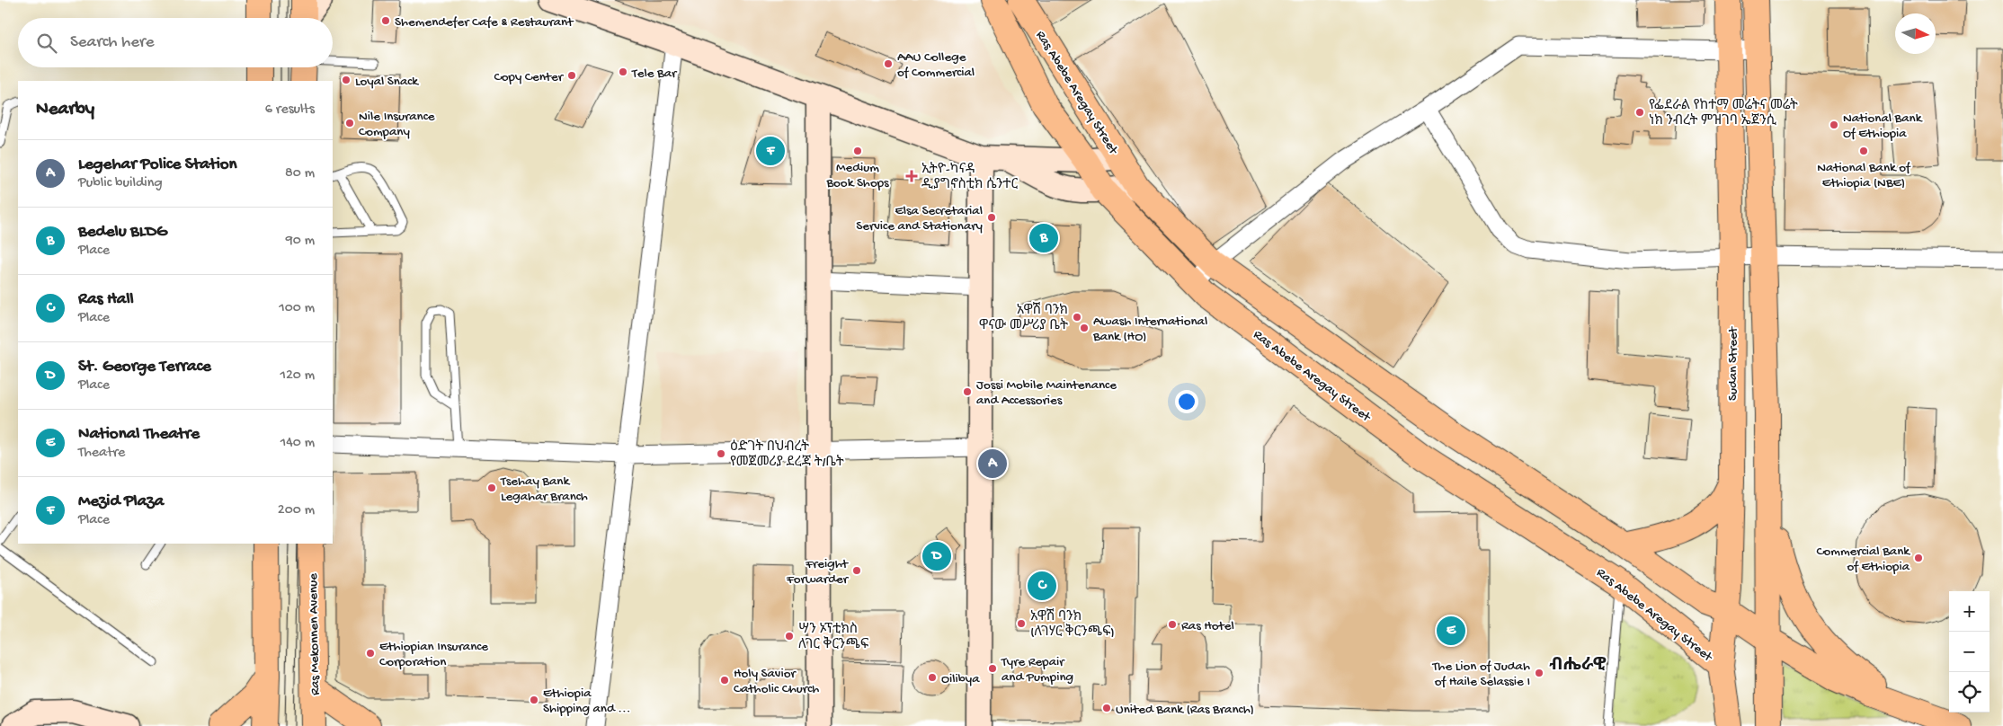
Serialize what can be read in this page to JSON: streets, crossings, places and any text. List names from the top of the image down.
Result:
{
  "streets": {
    "main road": ["Ras Abebe Aregay Street", "Sudan Street", "Ras Mekonnen Avenue"]
  },
  "crossings": [
    ["Ras Abebe Aregay Street", "Sudan Street"]
  ],
  "districts": ["ብሔራዊ"],
  "places": {
    "other": [
      "Shemendefer Cafe & Restaurant",
      "AAU College of Commercial",
      "Tele Bar",
      "Copy Center",
      "Loyal Snack",
      "የፌደራል የከተማ መሬትና መሬት ነክ ንብረት ምዝገባ ኤጀንሲ",
      "Nile Insurance Company",
      "National Bank Of Ethiopia",
      "Medium Book Shops",
      "National Bank of Ethiopia (NBE)",
      "Elsa Secretarial Service and Stationary",
      "አዋሽ ባንክ ዋናው መሥሪያ ቤት",
      "Awash International Bank (HO)",
      "Jossi Mobile Maintenance and Accessories",
      "ዕድገት በህብረት የመጀመሪያ ደረጃ ት/ቤት",
      "Tsehay Bank Legahar Branch",
      "Commercial Bank of Ethiopia",
      "Freight Forwarder",
      "አዋሽ ባንክ (ለገሃር ቅርንጫፍ)",
      "Ras Hotel",
      "ሣን ኦፕቲክስ ለገር ቅርንጫፍ",
      "Ethiopian Insurance Corporation",
      "Tyre Repair and Pumping",
      "The Lion of Judah of Haile Selassie I",
      "Oilibya",
      "Holy Savior Catholic Church",
      "Ethiopia Shipping and ...",
      "United Bank (Ras Branch)"
    ],
    "health": ["ኢትዮ-ካናዳ ዲያግኖስቲክ ሴንተር"]
  },
  "north": "right",
  "page": {
    "search": "Search here",
    "heading": ["Nearby", "6 results"],
    "pins": [
      "F",
      "B",
      "A",
      "D",
      "C",
      "E"
    ],
    "list": [
      {
        "mark": "A",
        "name": "Legehar Police Station",
        "note": "Public building",
        "value": "80 m"
      },
      {
        "mark": "B",
        "name": "Bedelu BLDG",
        "note": "Place",
        "value": "90 m"
      },
      {
        "mark": "C",
        "name": "Ras Hall",
        "note": "Place",
        "value": "100 m"
      },
      {
        "mark": "D",
        "name": "St. George Terrace",
        "note": "Place",
        "value": "120 m"
      },
      {
        "mark": "E",
        "name": "National Theatre",
        "note": "Theatre",
        "value": "140 m"
      },
      {
        "mark": "F",
        "name": "Mezid Plaza",
        "note": "Place",
        "value": "200 m"
      }
    ],
    "map_buttons": ["+", "−"]
  }
}
